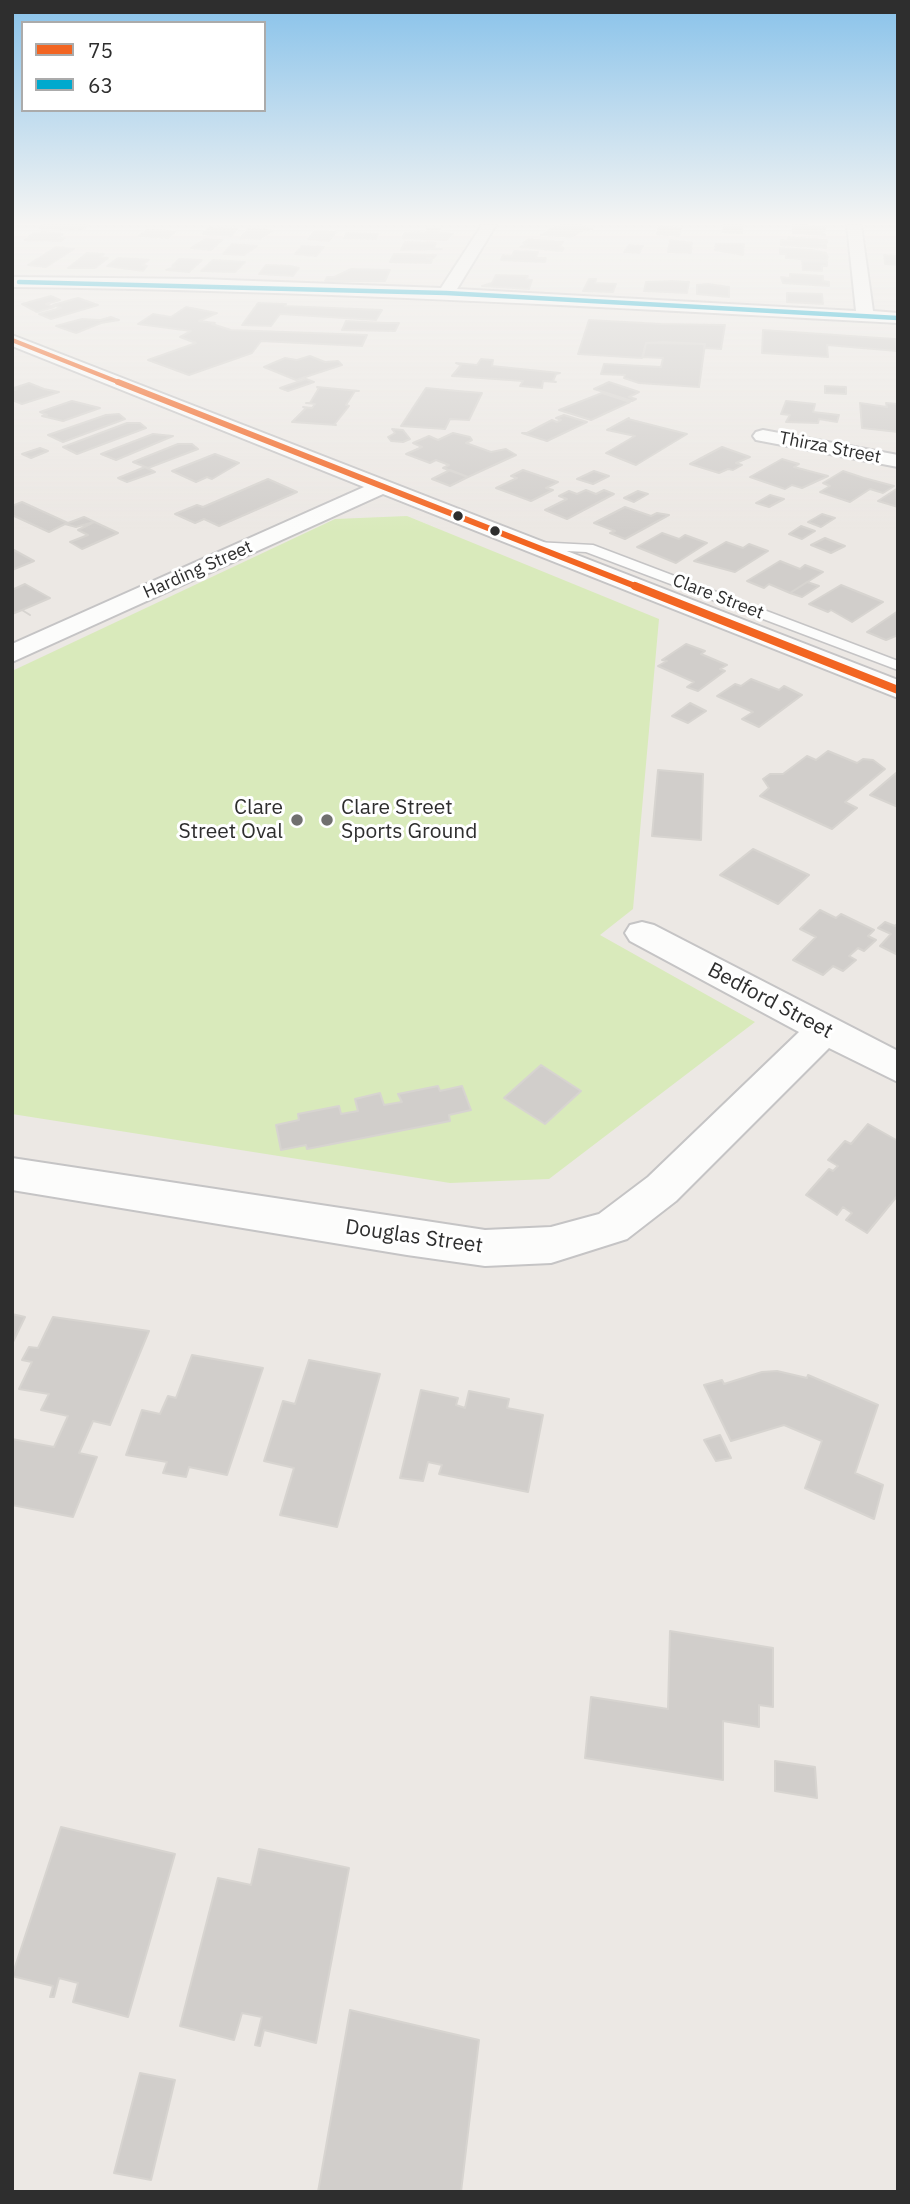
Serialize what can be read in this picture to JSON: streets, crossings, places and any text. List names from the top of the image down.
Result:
{
  "streets": {
    "street": [
      "Thirza Street",
      "Harding Street",
      "Clare Street",
      "Bedford Street",
      "Douglas Street"
    ]
  },
  "crossings": [
    ["Harding Street", "Clare Street"],
    ["Bedford Street", "Douglas Street"]
  ],
  "places": ["Clare Street Oval", "Clare Street Sports Ground"],
  "lines": ["transit line 75"],
  "legend": ["75", "63"]
}
